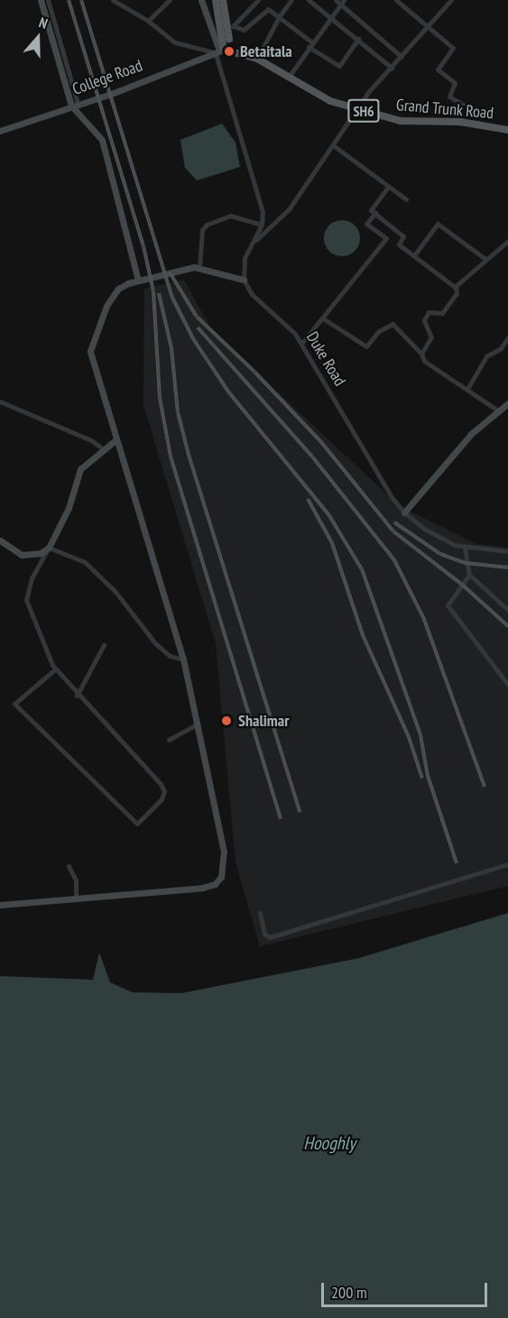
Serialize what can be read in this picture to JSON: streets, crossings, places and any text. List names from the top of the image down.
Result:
{
  "streets": {
    "main road": ["Grand Trunk Road", "SH6"],
    "street": ["College Road", "Duke Road"]
  },
  "crossings": [
    ["College Road", "Grand Trunk Road"]
  ],
  "water": ["Hooghly"],
  "places": ["Betaitala", "Shalimar"],
  "scale_bar": "200 m",
  "north": "top"
}
